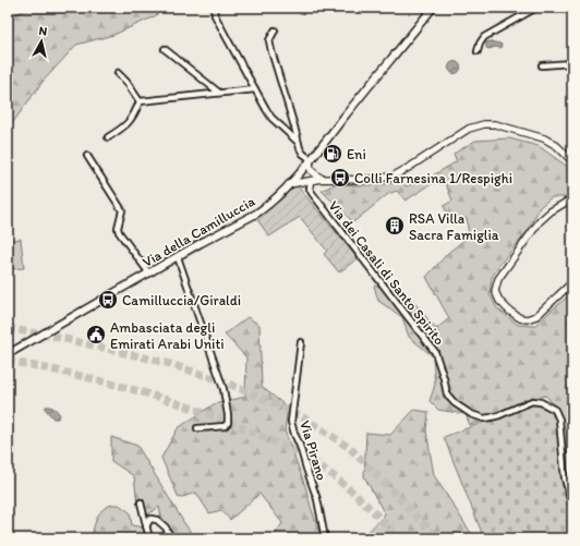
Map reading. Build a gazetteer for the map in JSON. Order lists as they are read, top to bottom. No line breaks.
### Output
{"streets":{"main road":["Via della Camilluccia"],"street":["Via dei Casali di Santo Spirito","Via Pirano"]},"places":{"fuel station":["Eni"],"bus stop":["Colli Farnesina 1/Respighi","Camilluccia/Giraldi"],"building":["RSA Villa Sacra Famiglia"],"public building":["Ambasciata degli Emirati Arabi Uniti"]},"north":"top"}
